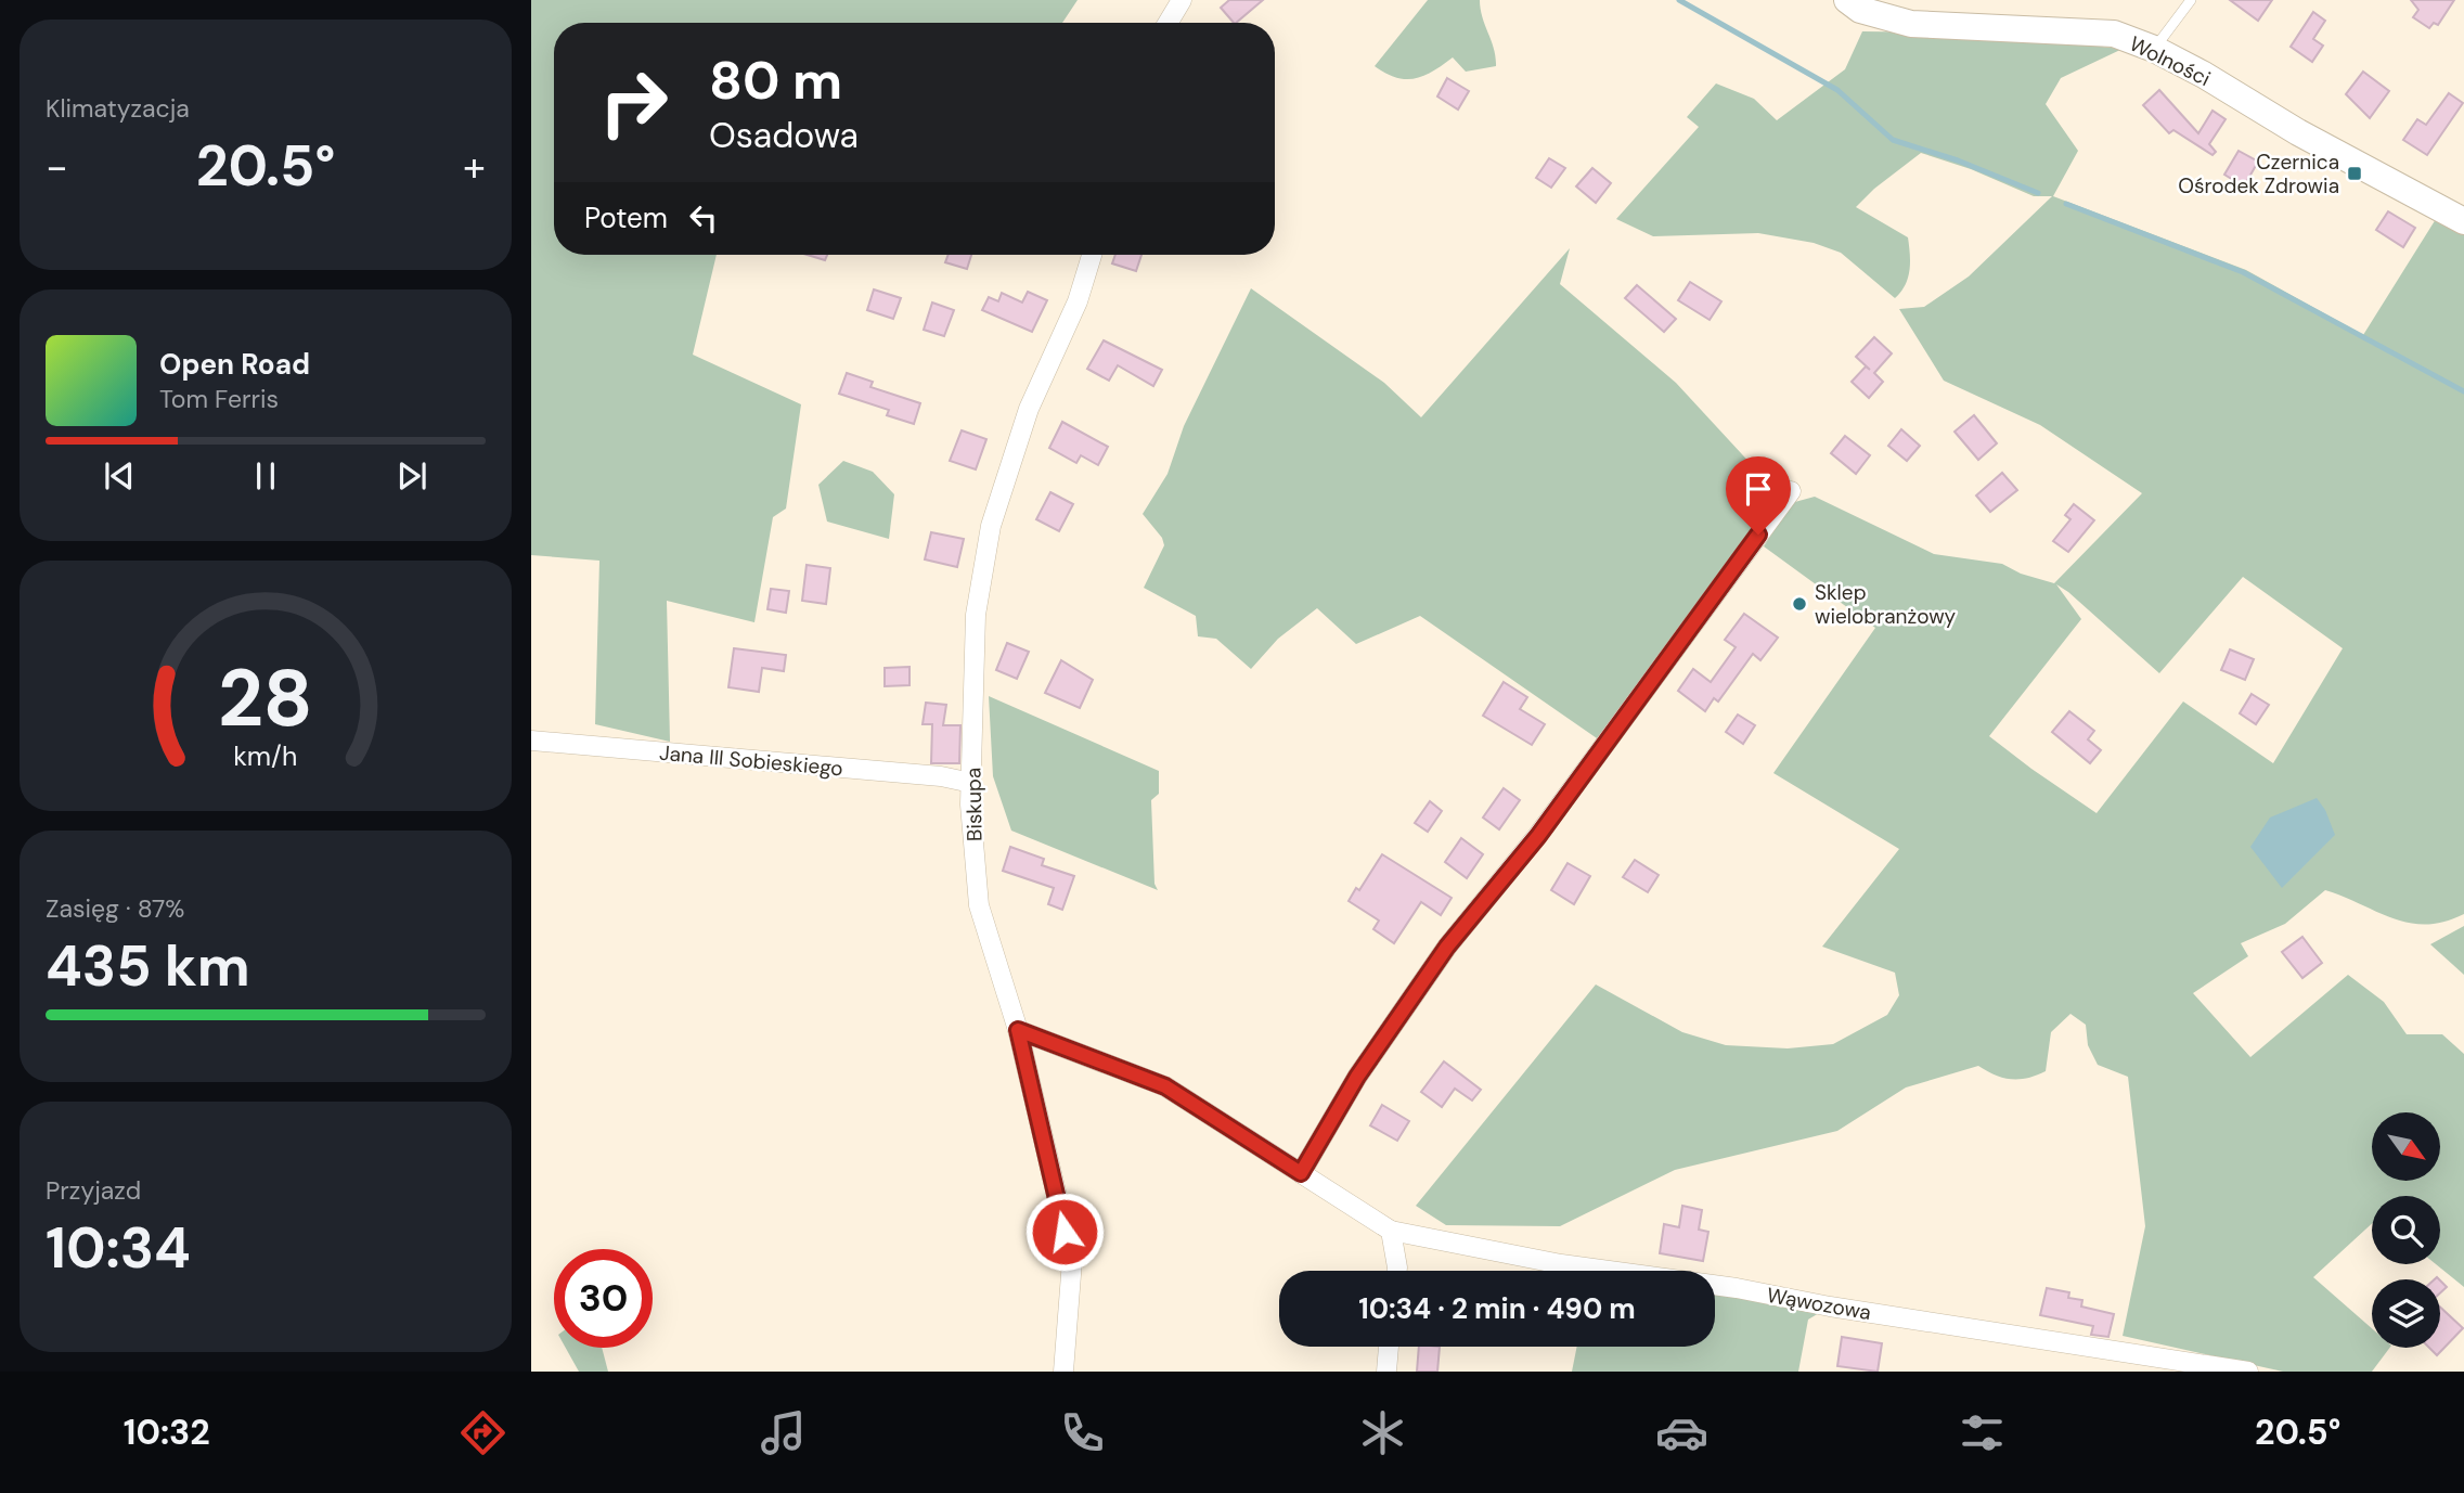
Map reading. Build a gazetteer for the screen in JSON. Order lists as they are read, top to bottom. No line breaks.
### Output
{"streets":{"street":["Wolności","Jana III Sobieskiego","Biskupa","Wąwozowa"]},"crossings":[["Jana III Sobieskiego","Biskupa"]],"places":{"transit":["Czernica Ośrodek Zdrowia"],"other":["Sklep wielobranżowy"]},"north":"bottom right","page":{"tile":["Klimatyzacja",["Zasięg · 87%","435 km"],["Przyjazd","10:34"]],"turn":["80 m","Osadowa"],"heat":["−","20.5°","+"],"then":"Potem","song":["Open Road","Tom Ferris"],"limit":"30","trip":"10:34 · 2 min · 490 m","tabs":["10:32","20.5°"],"gauge":["28","km/h"]}}
